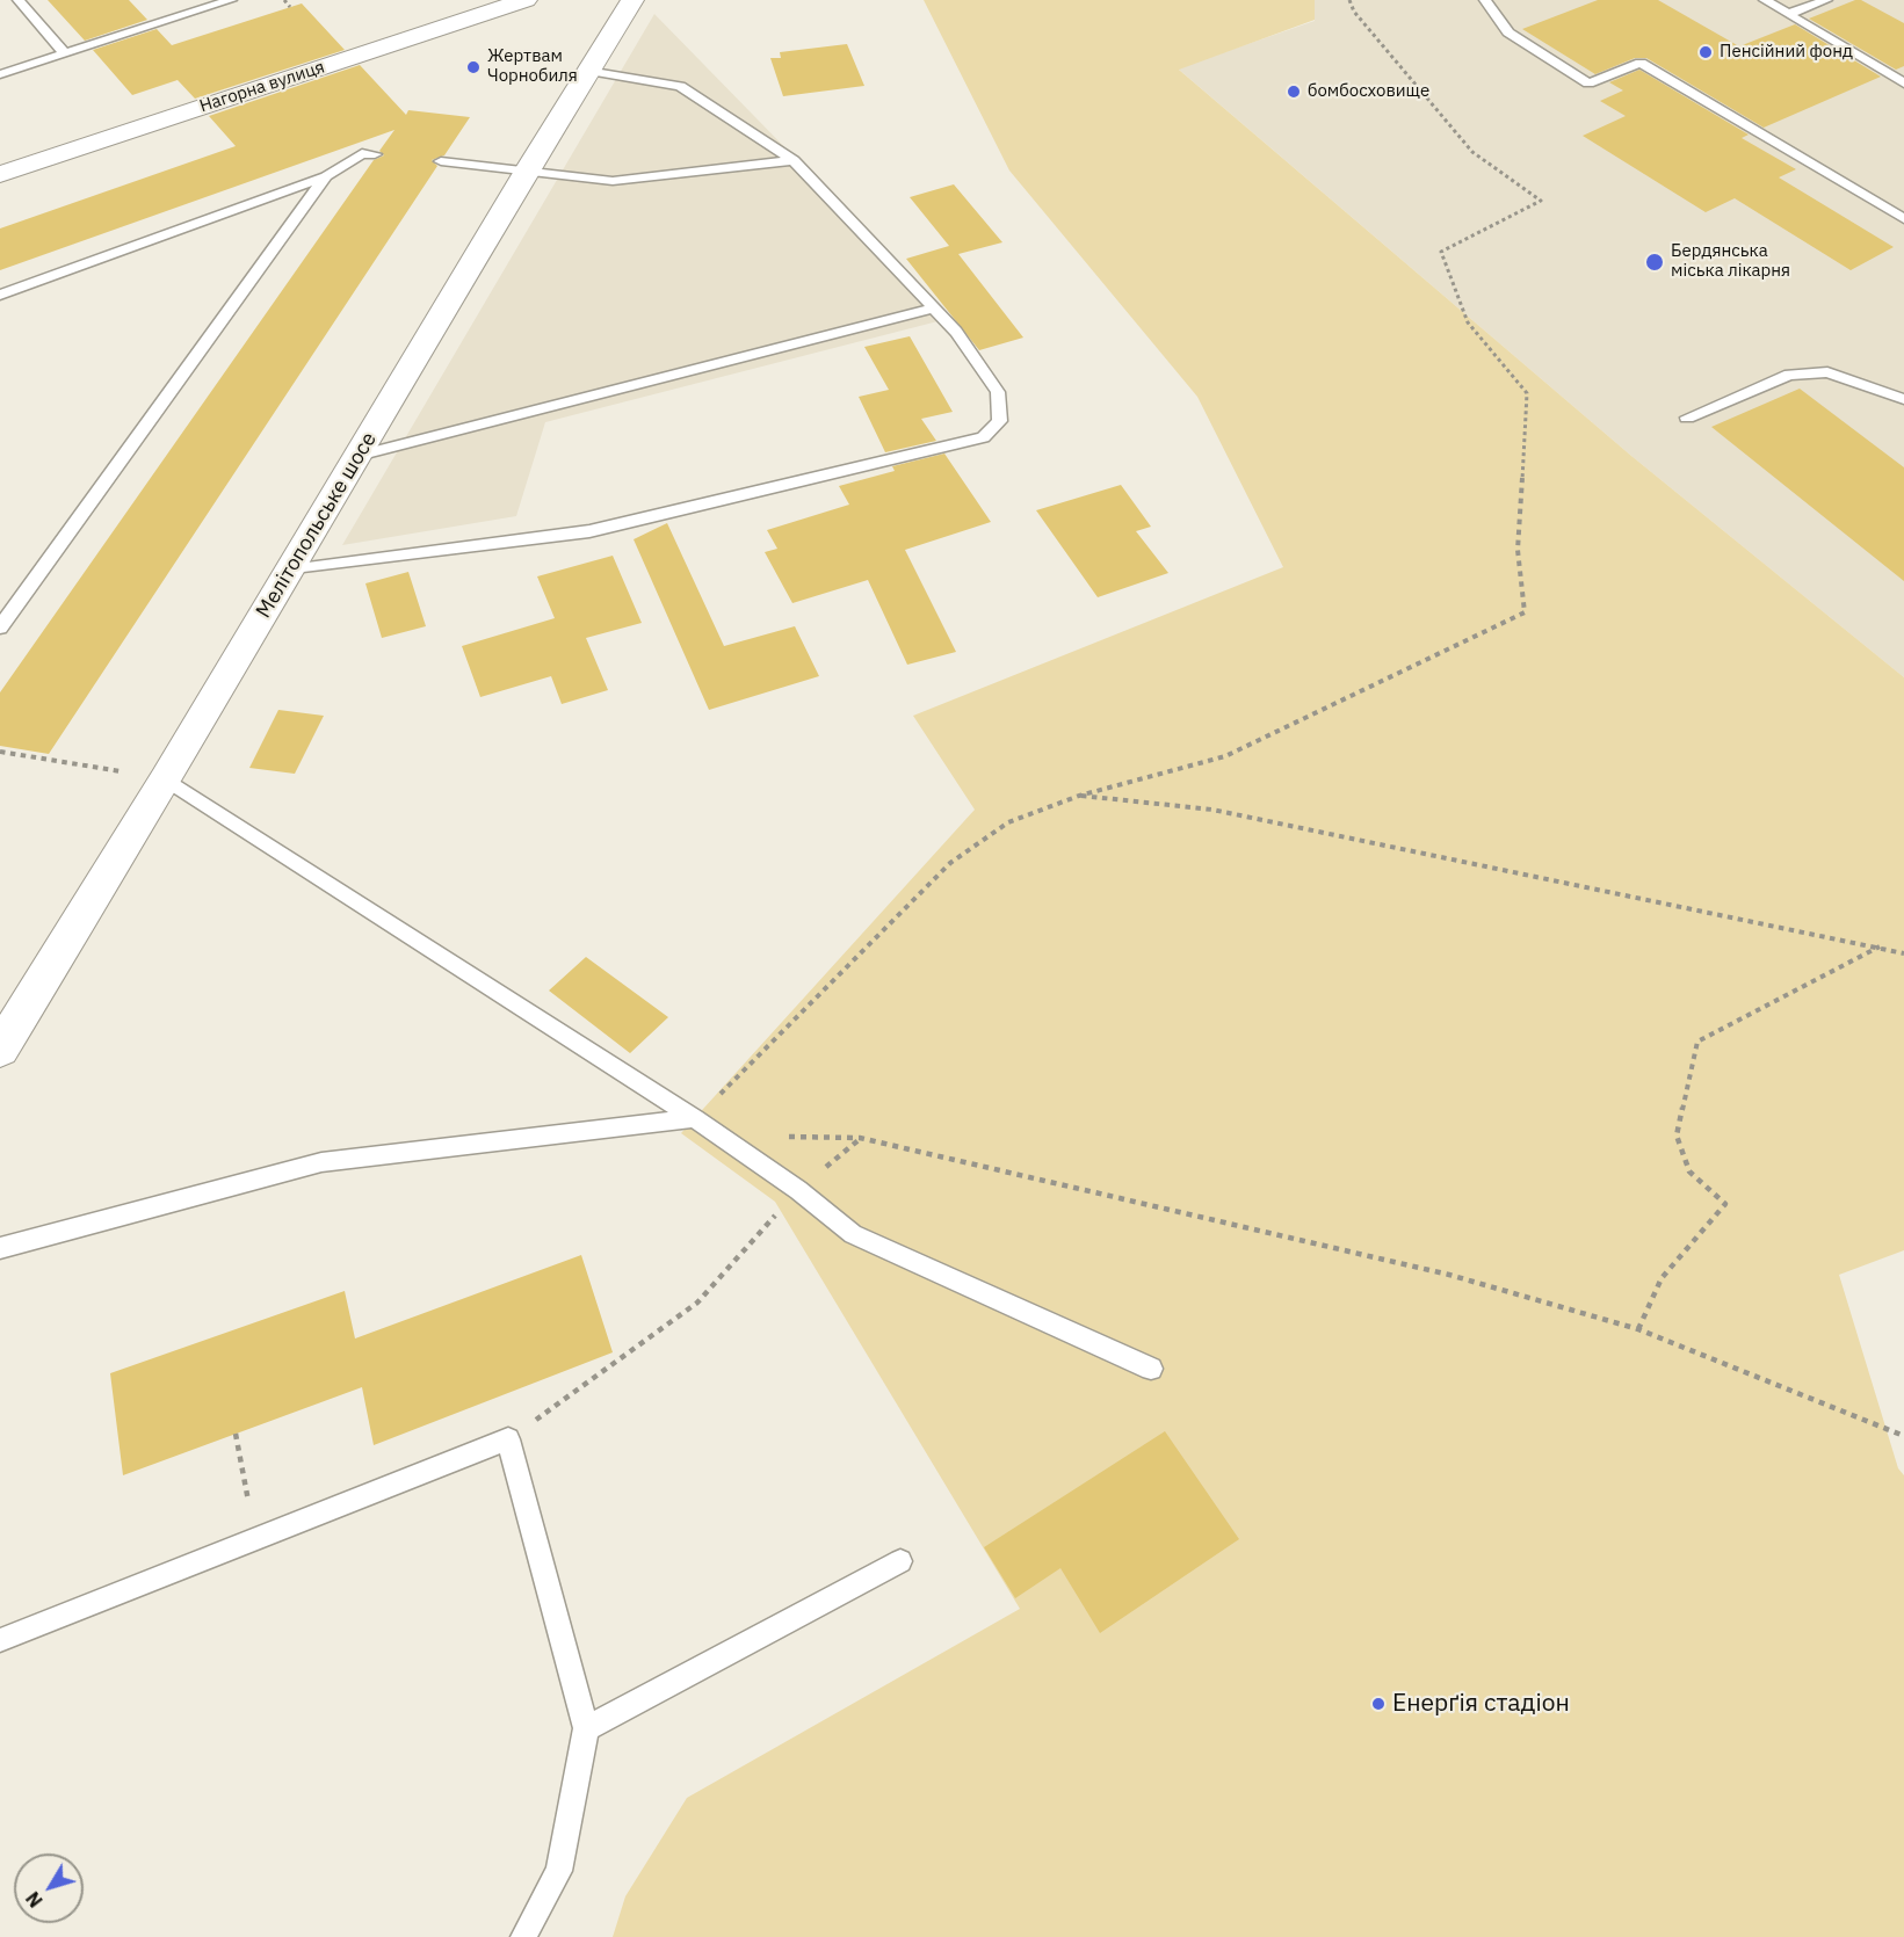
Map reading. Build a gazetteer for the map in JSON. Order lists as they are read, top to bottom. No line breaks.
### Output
{"streets":{"main road":["Нагорна вулиця","Мелітопольське шосе"]},"places":["Пенсійний фонд","Жертвам Чорнобиля","бомбосховище","Бердянська міська лікарня","Енерґія стадіон"],"north":"bottom left"}
